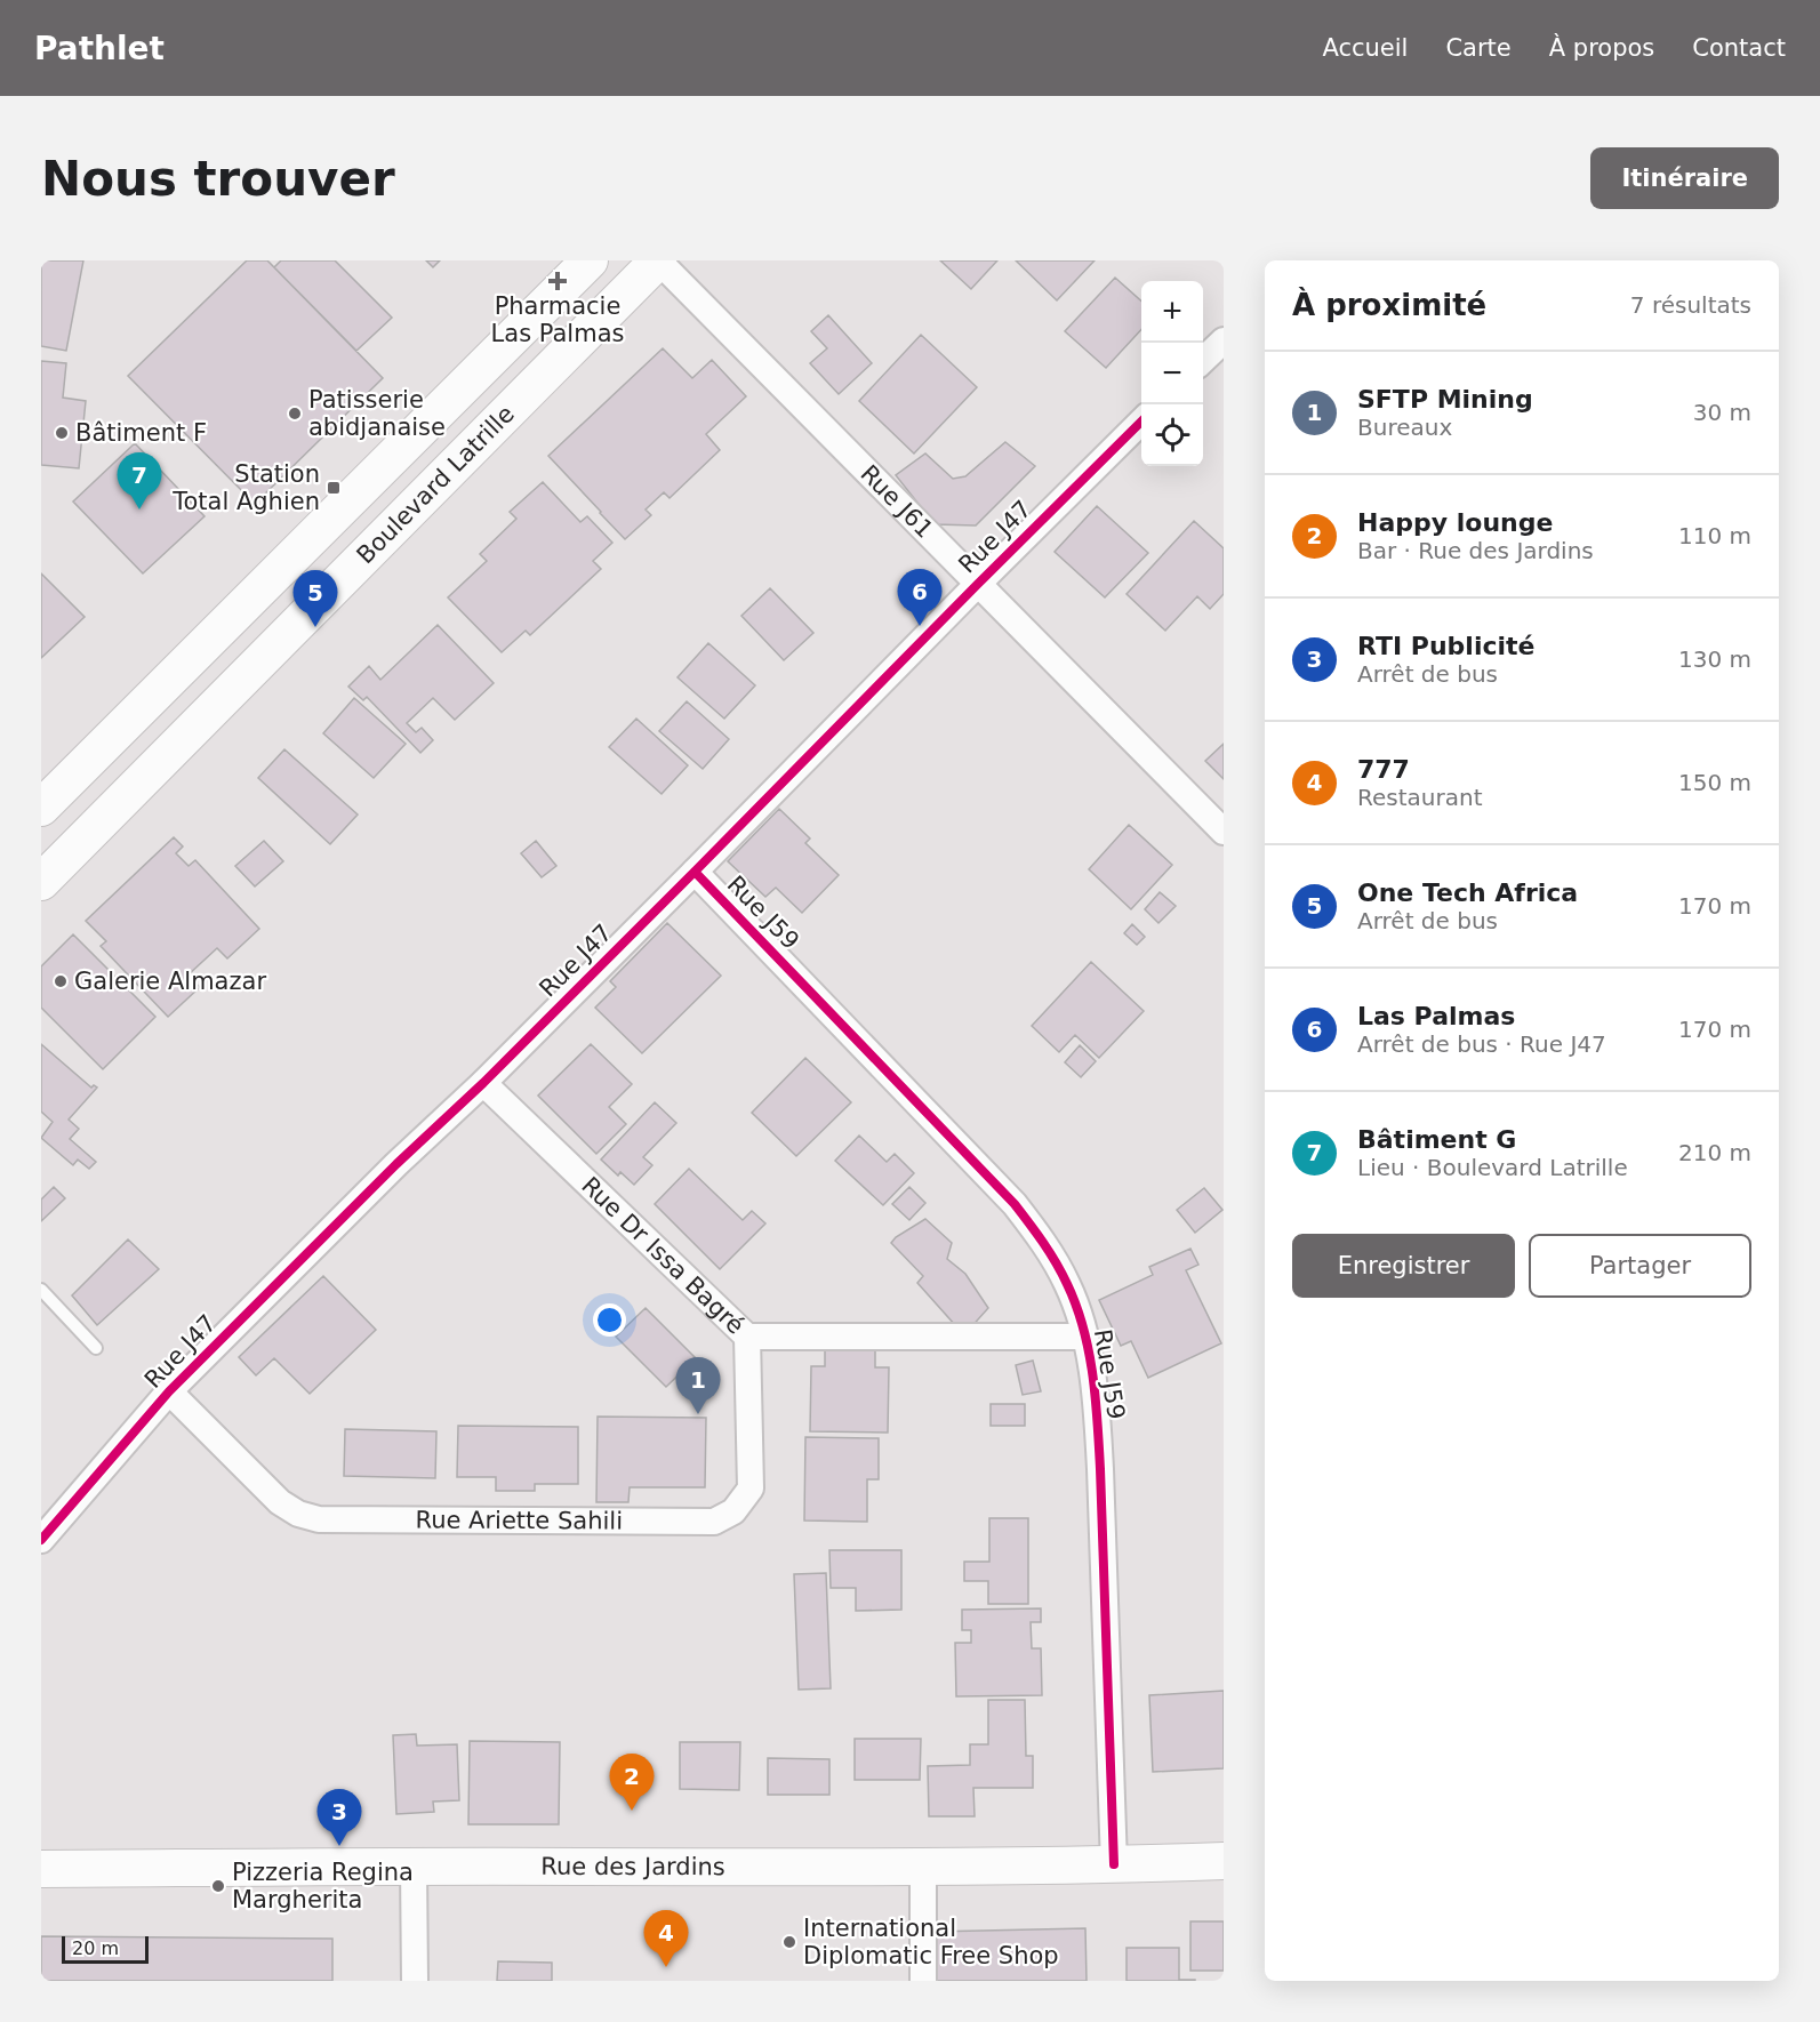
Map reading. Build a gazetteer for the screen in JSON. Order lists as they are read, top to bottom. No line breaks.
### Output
{"streets":{"main road":["Boulevard Latrille","Rue des Jardins"],"street":["Rue J61","Rue J47","Rue J59","Rue Dr Issa Bagré","Rue Ariette Sahili"]},"crossings":[["Boulevard Latrille","Rue J61"],["Rue J61","Rue J47"],["Rue J47","Rue J59"],["Rue J47","Rue Dr Issa Bagré"],["Rue J47","Rue Ariette Sahili"],["Rue J59","Rue Dr Issa Bagré"],["Rue J59","Rue des Jardins"],["Rue Dr Issa Bagré","Rue Ariette Sahili"]],"places":{"health":["Pharmacie Las Palmas"],"other":["Patisserie abidjanaise","Bâtiment F","Galerie Almazar","Pizzeria Regina Margherita","International Diplomatic Free Shop"],"transit":["Station Total Aghien"]},"scale_bar":"20 m","page":{"header":"Pathlet","nav":["Accueil","Carte","À propos","Contact"],"buttons":["Itinéraire",["Enregistrer","Partager"]],"title":"Nous trouver","heading":["À proximité","7 résultats"],"map_buttons":["+","−"],"list":[{"mark":"1","name":"SFTP Mining","note":"Bureaux","value":"30 m"},{"mark":"2","name":"Happy lounge","note":"Bar · Rue des Jardins","value":"110 m"},{"mark":"3","name":"RTI Publicité","note":"Arrêt de bus","value":"130 m"},{"mark":"4","name":"777","note":"Restaurant","value":"150 m"},{"mark":"5","name":"One Tech Africa","note":"Arrêt de bus","value":"170 m"},{"mark":"6","name":"Las Palmas","note":"Arrêt de bus · Rue J47","value":"170 m"},{"mark":"7","name":"Bâtiment G","note":"Lieu · Boulevard Latrille","value":"210 m"}],"pins":["7","6","5","1","2","3","4"],"scale":"20 m"}}
